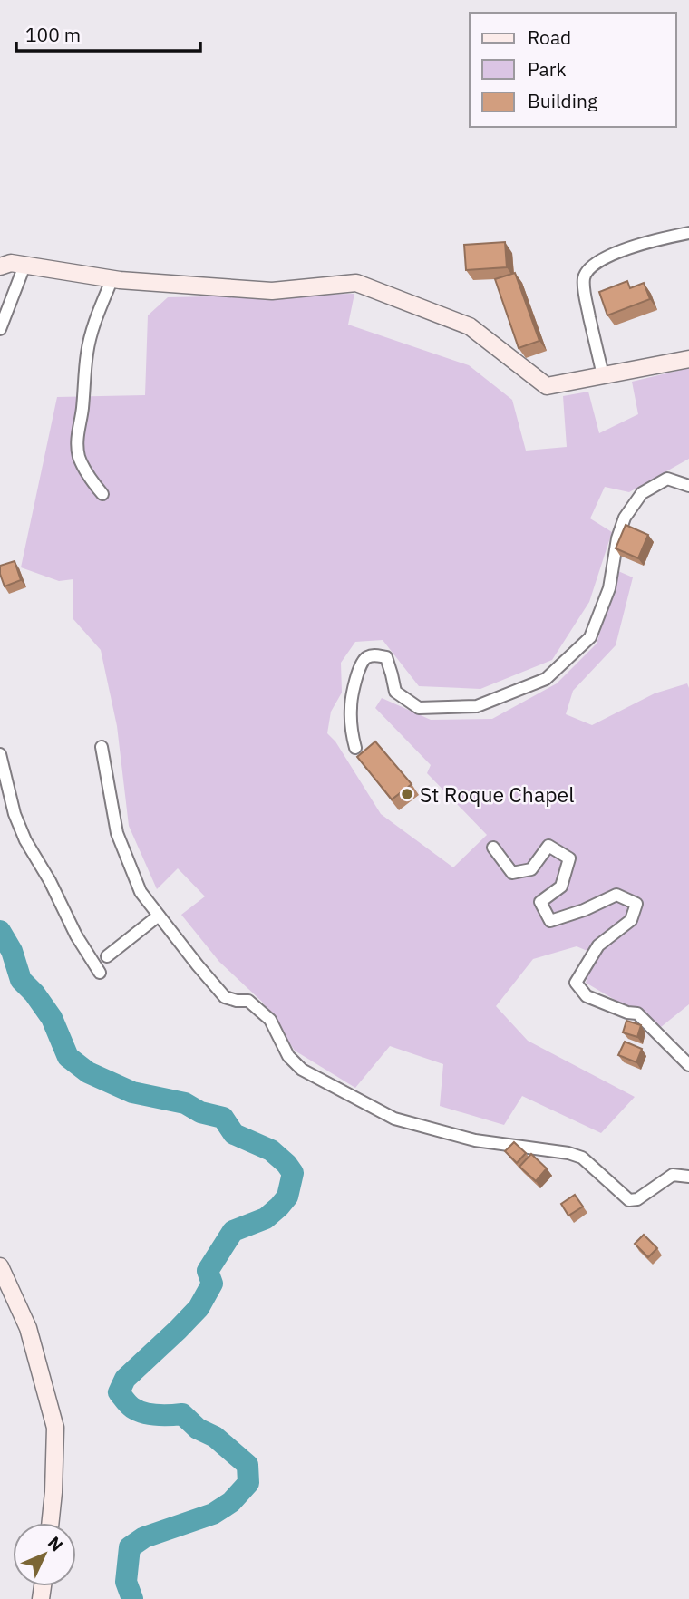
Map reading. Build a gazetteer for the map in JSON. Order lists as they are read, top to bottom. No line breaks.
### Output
{"places":["St Roque Chapel"],"legend":["Road","Park","Building"],"scale_bar":"100 m","north":"top right"}
